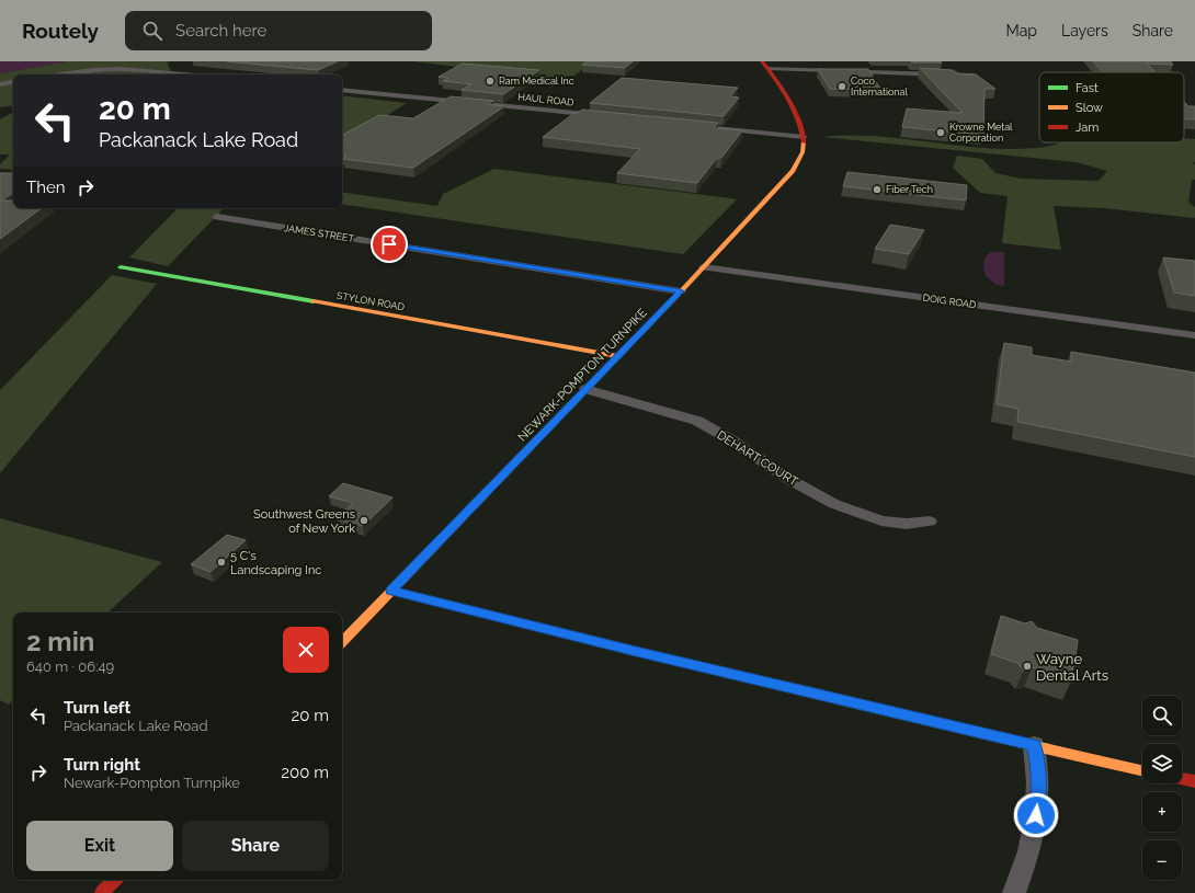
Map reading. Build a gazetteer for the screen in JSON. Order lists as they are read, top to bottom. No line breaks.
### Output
{"streets":{"main road":["STYLON ROAD","NEWARK-POMPTON TURNPIKE"],"street":["HAUL ROAD","JAMES STREET","DOIG ROAD","DEHART COURT"]},"crossings":[["JAMES STREET","NEWARK-POMPTON TURNPIKE"],["STYLON ROAD","NEWARK-POMPTON TURNPIKE"],["DOIG ROAD","NEWARK-POMPTON TURNPIKE"],["NEWARK-POMPTON TURNPIKE","DEHART COURT"]],"places":["Ram Medical Inc","Coco International","Krowne Metal Corporation","Fiber Tech","Southwest Greens of New York","5 C's Landscaping Inc","Wayne Dental Arts"],"legend":["Fast","Slow","Jam"],"page":{"header":"Routely","search":"Search here","nav":["Map","Layers","Share"],"turn":["20 m","Packanack Lake Road"],"then":"Then","heading":["2 min","640 m · 06:49"],"list":[{"name":"Turn left","note":"Packanack Lake Road","value":"20 m"},{"name":"Turn right","note":"Newark-Pompton Turnpike","value":"200 m"}],"map_buttons":["+","−"],"buttons":["Exit","Share"]}}
